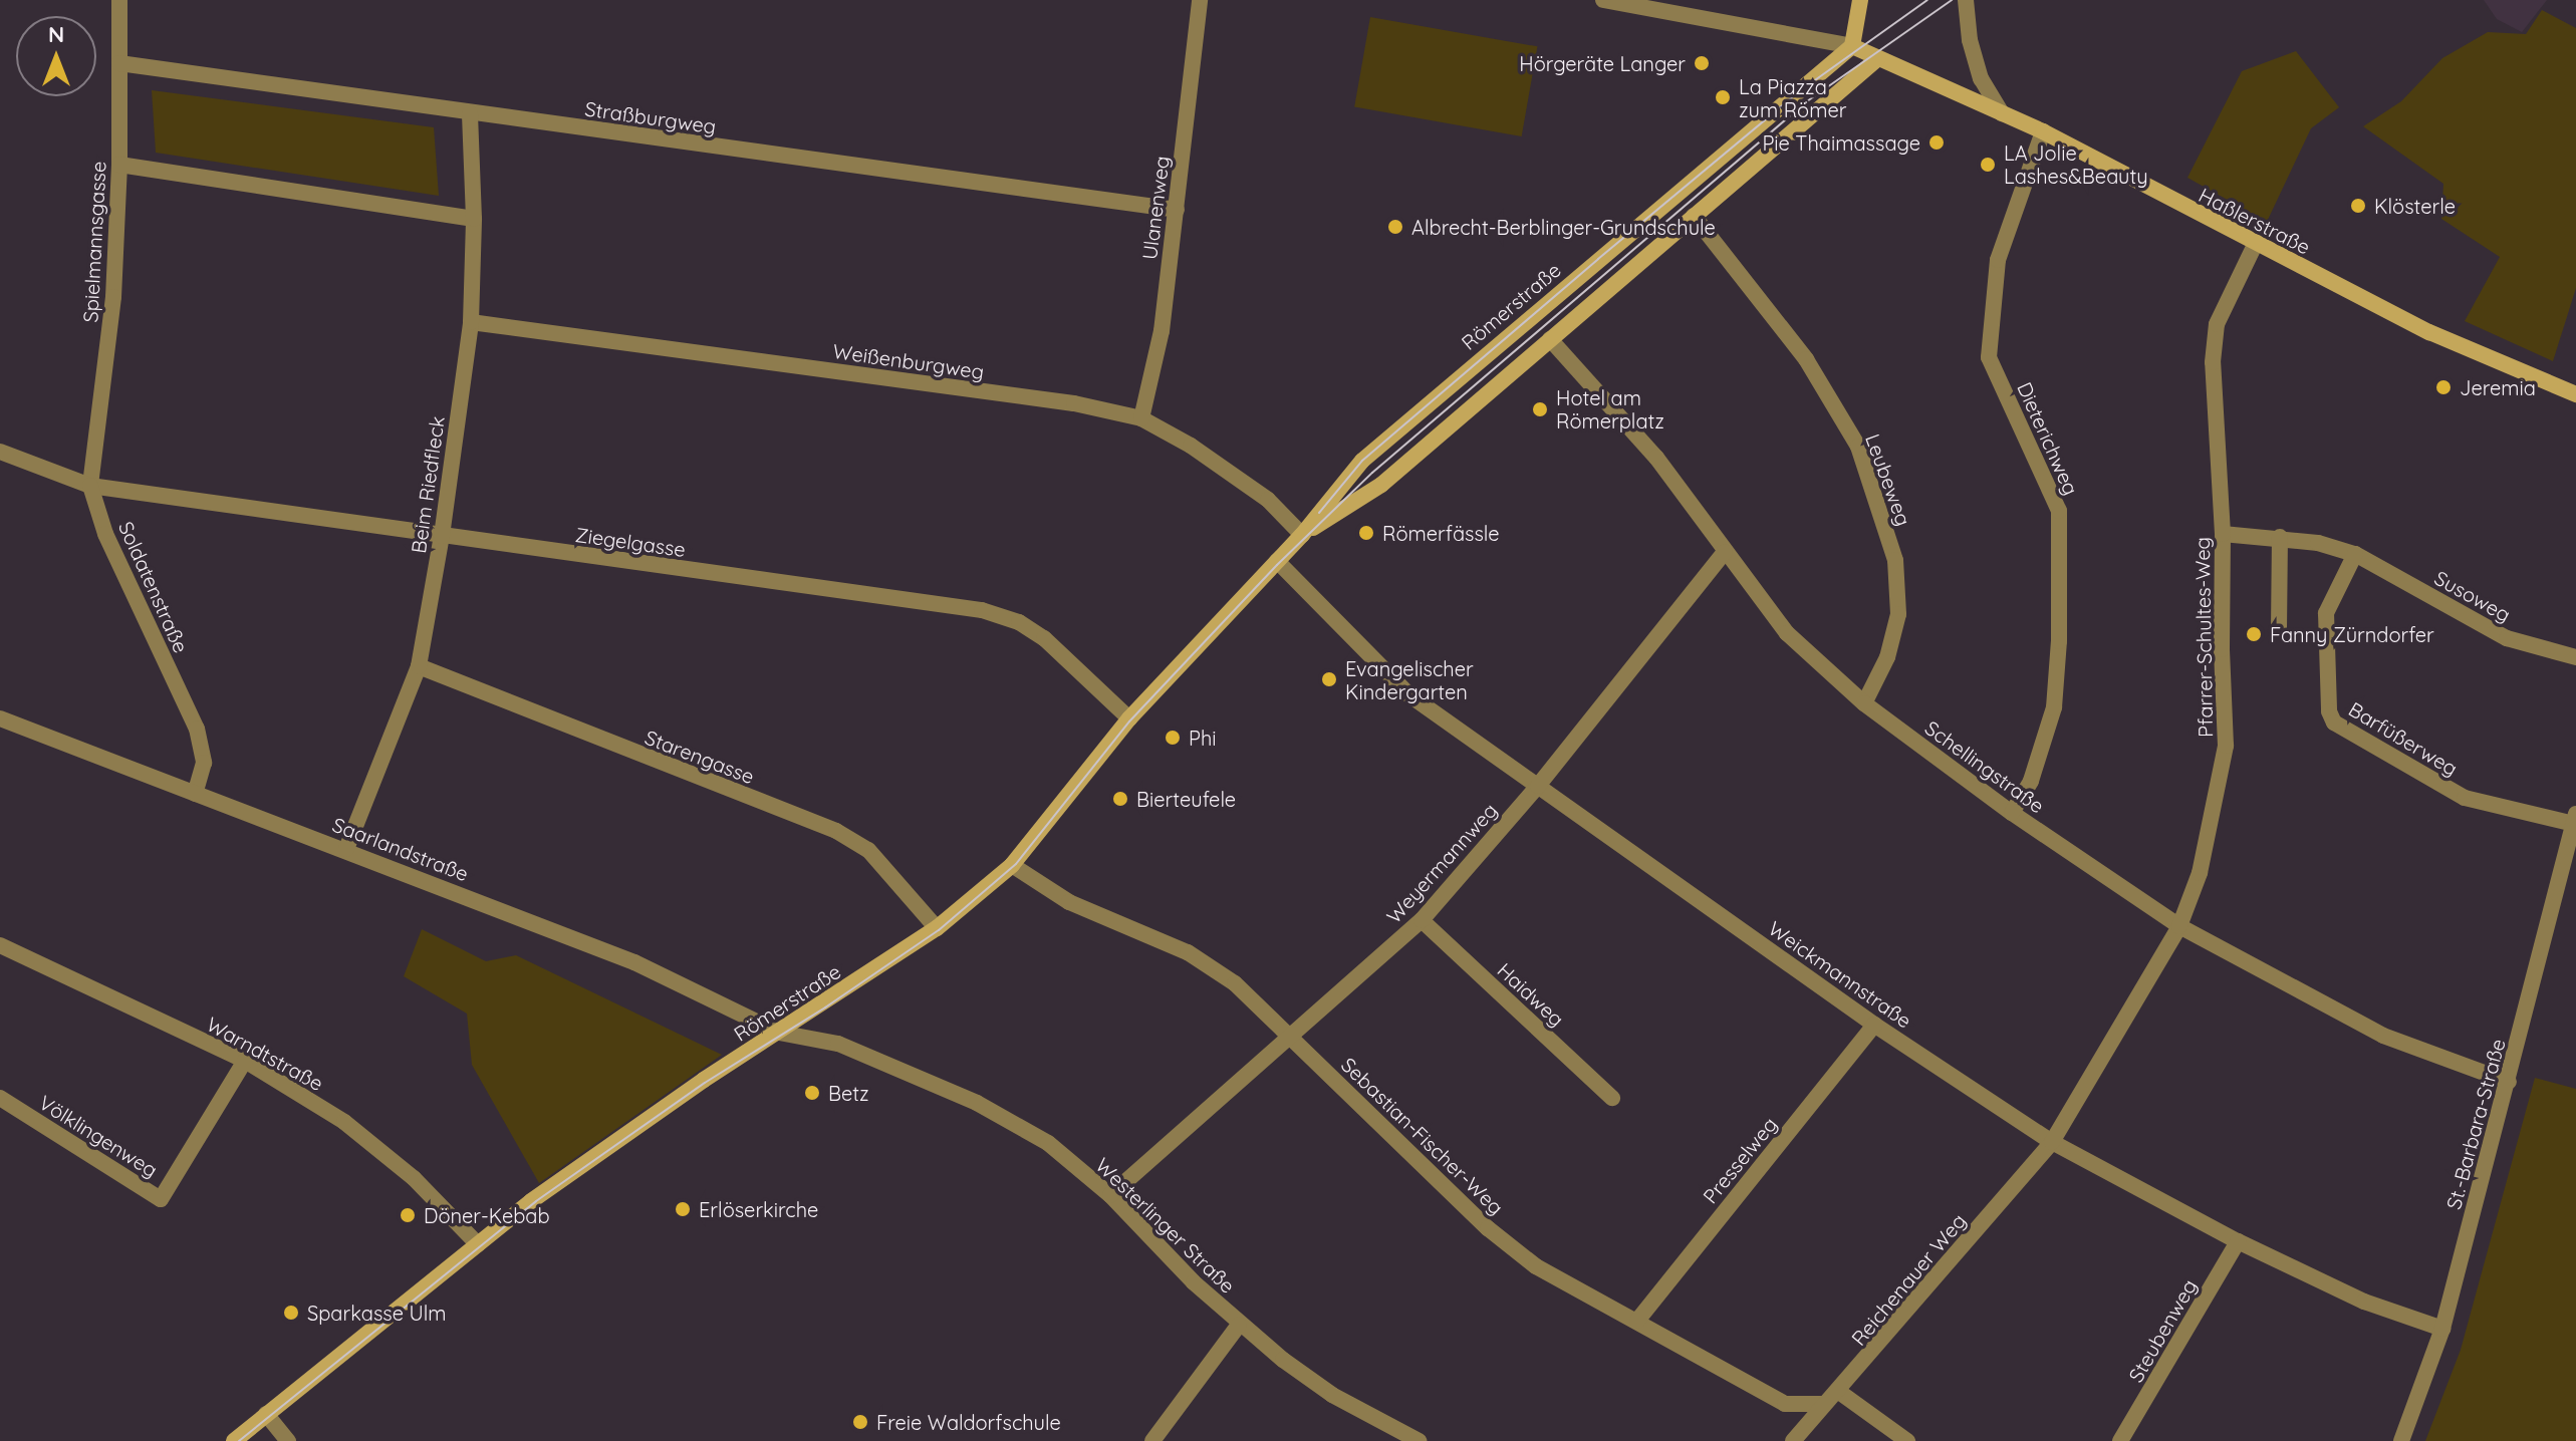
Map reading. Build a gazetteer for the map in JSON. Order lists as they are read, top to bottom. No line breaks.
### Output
{"streets":{"street":["Straßburgweg","Ulanenweg","Haßlerstraße","Spielmannsgasse","Römerstraße","Weißenburgweg","Dieterichweg","Leubeweg","Beim Riedfleck","Ziegelgasse","Soldatenstraße","Susoweg","Pfarrer-Schultes-Weg","Barfüßerweg","Starengasse","Schellingstraße","Saarlandstraße","Weyermannweg","Weickmannstraße","Haidweg","Warndtstraße","St.-Barbara-Straße","Völklingenweg","Sebastian-Fischer-Weg","Presselweg","Westerlinger Straße","Reichenauer Weg","Steubenweg"]},"crossings":[["Straßburgweg","Ulanenweg"],["Straßburgweg","Spielmannsgasse"],["Straßburgweg","Beim Riedfleck"],["Ulanenweg","Weißenburgweg"],["Haßlerstraße","Römerstraße"],["Haßlerstraße","Dieterichweg"],["Haßlerstraße","Pfarrer-Schultes-Weg"],["Spielmannsgasse","Ziegelgasse"],["Spielmannsgasse","Soldatenstraße"],["Römerstraße","Weißenburgweg"],["Römerstraße","Leubeweg"],["Römerstraße","Ziegelgasse"],["Römerstraße","Starengasse"],["Römerstraße","Schellingstraße"],["Römerstraße","Saarlandstraße"],["Römerstraße","Weickmannstraße"],["Römerstraße","Warndtstraße"],["Römerstraße","Sebastian-Fischer-Weg"],["Römerstraße","Westerlinger Straße"],["Weißenburgweg","Beim Riedfleck"],["Dieterichweg","Schellingstraße"],["Leubeweg","Schellingstraße"],["Beim Riedfleck","Ziegelgasse"],["Beim Riedfleck","Starengasse"],["Beim Riedfleck","Saarlandstraße"],["Ziegelgasse","Soldatenstraße"],["Soldatenstraße","Saarlandstraße"],["Susoweg","Pfarrer-Schultes-Weg"],["Susoweg","Barfüßerweg"],["Pfarrer-Schultes-Weg","Schellingstraße"],["Pfarrer-Schultes-Weg","Weickmannstraße"],["Pfarrer-Schultes-Weg","Reichenauer Weg"],["Barfüßerweg","St.-Barbara-Straße"],["Schellingstraße","Weyermannweg"],["Schellingstraße","St.-Barbara-Straße"],["Saarlandstraße","Westerlinger Straße"],["Weyermannweg","Weickmannstraße"],["Weyermannweg","Haidweg"],["Weyermannweg","Sebastian-Fischer-Weg"],["Weyermannweg","Westerlinger Straße"],["Weickmannstraße","St.-Barbara-Straße"],["Weickmannstraße","Presselweg"],["Weickmannstraße","Reichenauer Weg"],["Weickmannstraße","Steubenweg"],["Warndtstraße","Völklingenweg"],["Sebastian-Fischer-Weg","Presselweg"],["Sebastian-Fischer-Weg","Reichenauer Weg"]],"places":["Hörgeräte Langer","La Piazza zum Römer","Pie Thaimassage","LA Jolie Lashes&Beauty","Klösterle","Albrecht-Berblinger-Grundschule","Jeremia","Hotel am Römerplatz","Römerfässle","Fanny Zürndorfer","Evangelischer Kindergarten","Phi","Bierteufele","Betz","Erlöserkirche","Döner-Kebab","Sparkasse Ulm","Freie Waldorfschule"],"north":"top"}
